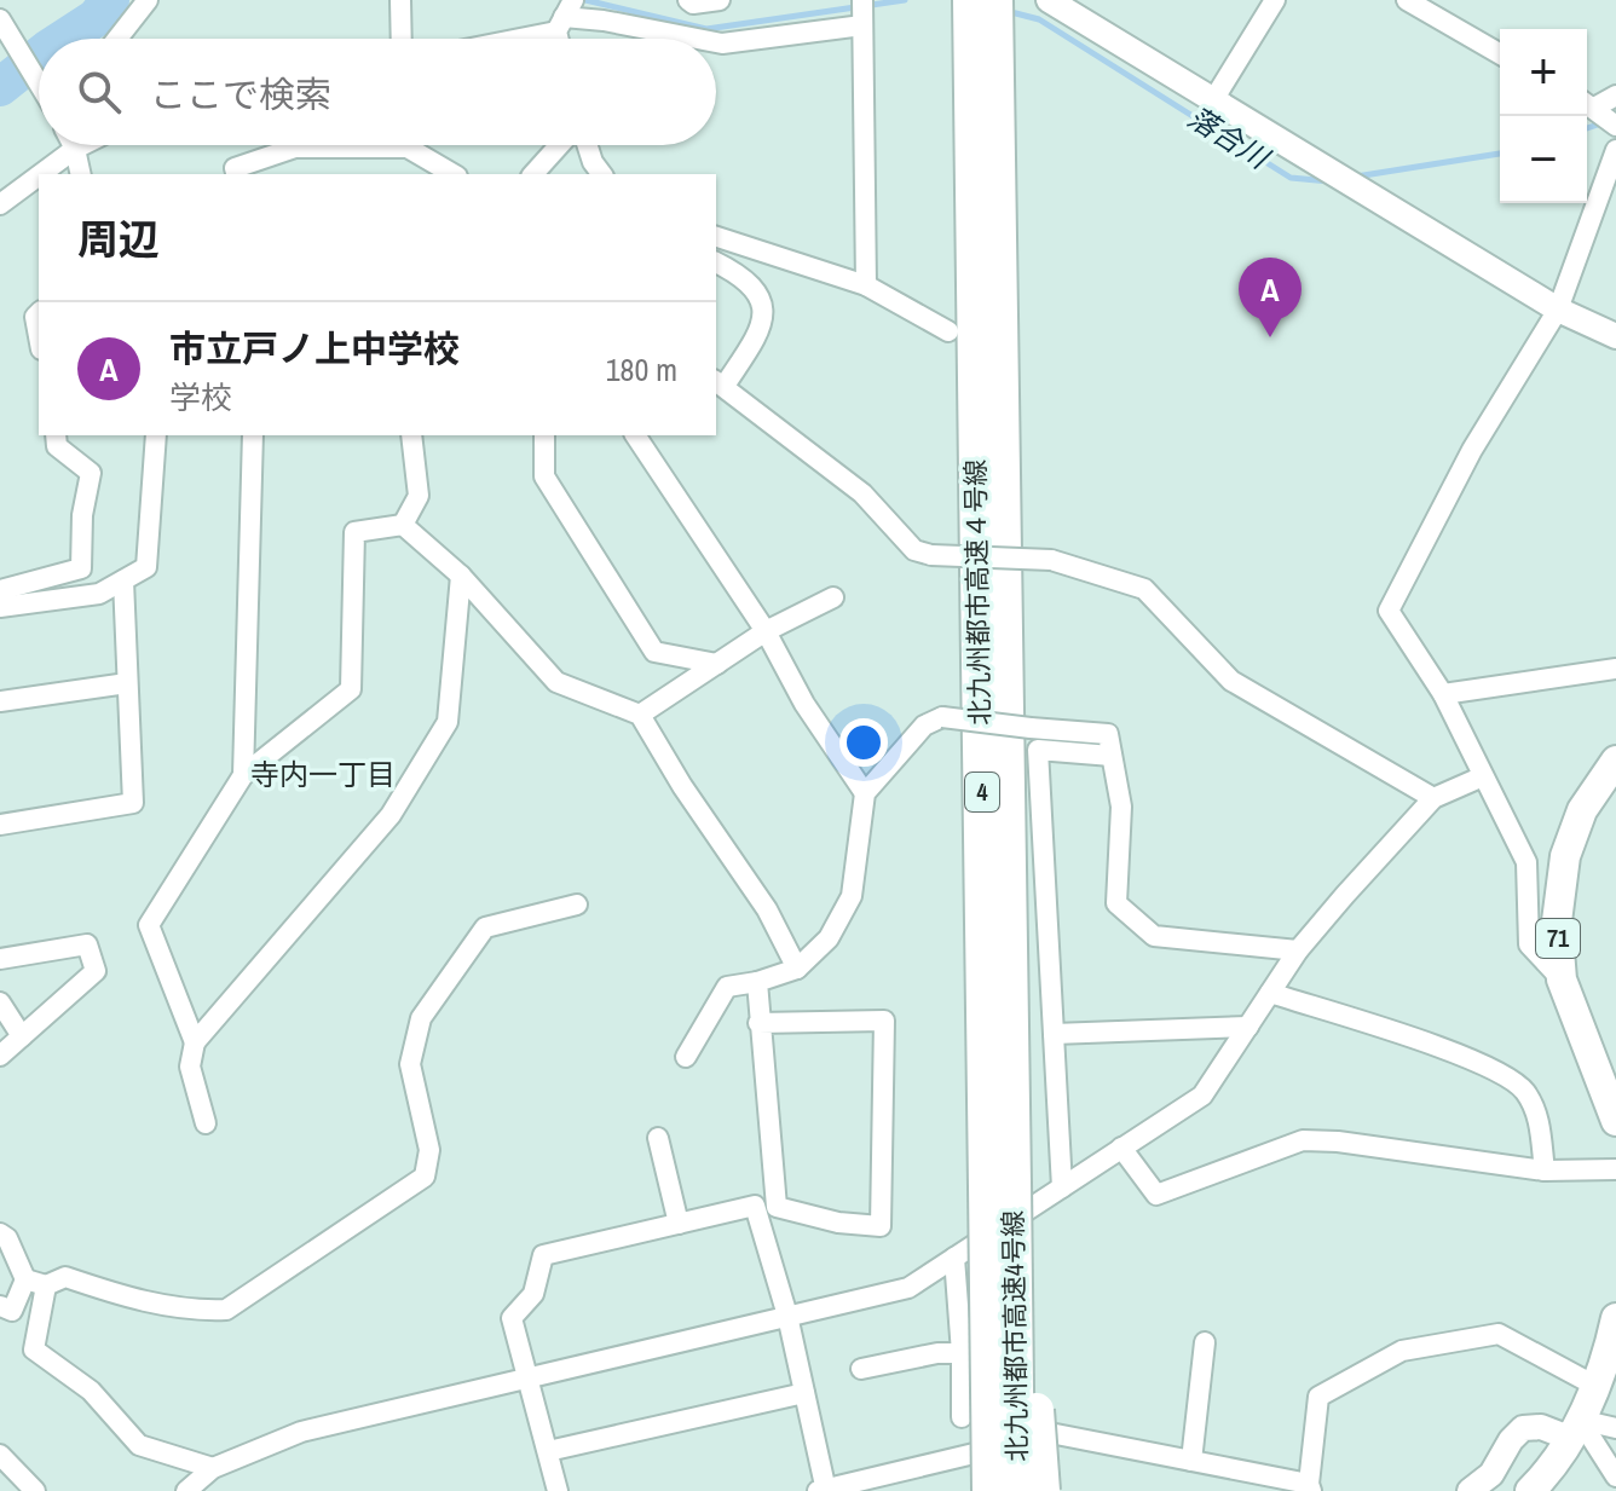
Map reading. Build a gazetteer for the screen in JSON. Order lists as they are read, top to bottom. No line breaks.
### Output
{"streets":{"highway":["北九州都市高速４号線","4","北九州都市高速4号線"],"main road":["71"]},"crossings":[["北九州都市高速４号線","北九州都市高速4号線"]],"districts":["寺内一丁目"],"water":["落合川"],"page":{"map_buttons":["+","−"],"search":"ここで検索","heading":"周辺","pins":"A","list":[{"mark":"A","name":"市立戸ノ上中学校","note":"学校","value":"180 m"}]}}
